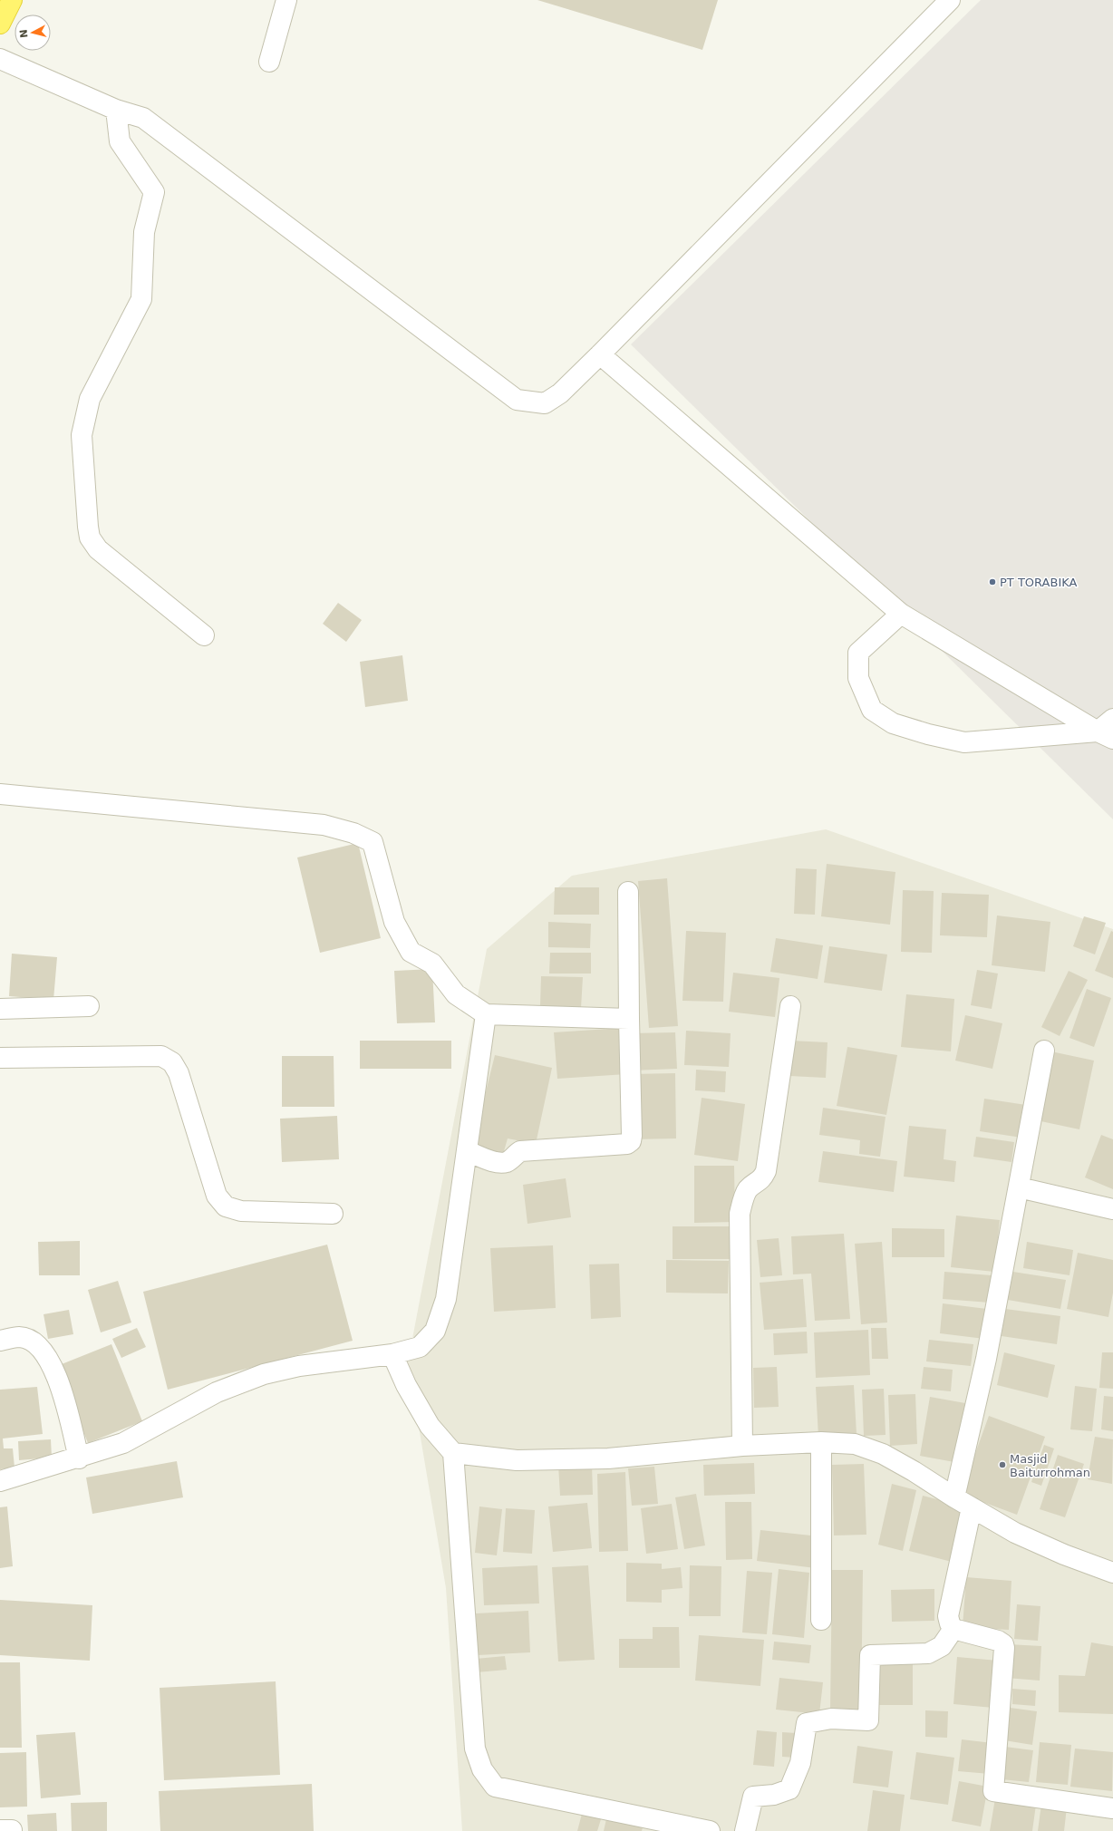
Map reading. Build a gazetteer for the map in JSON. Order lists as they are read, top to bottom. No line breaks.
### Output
{"places":["PT TORABIKA","Masjid Baiturrohman"],"north":"left"}
